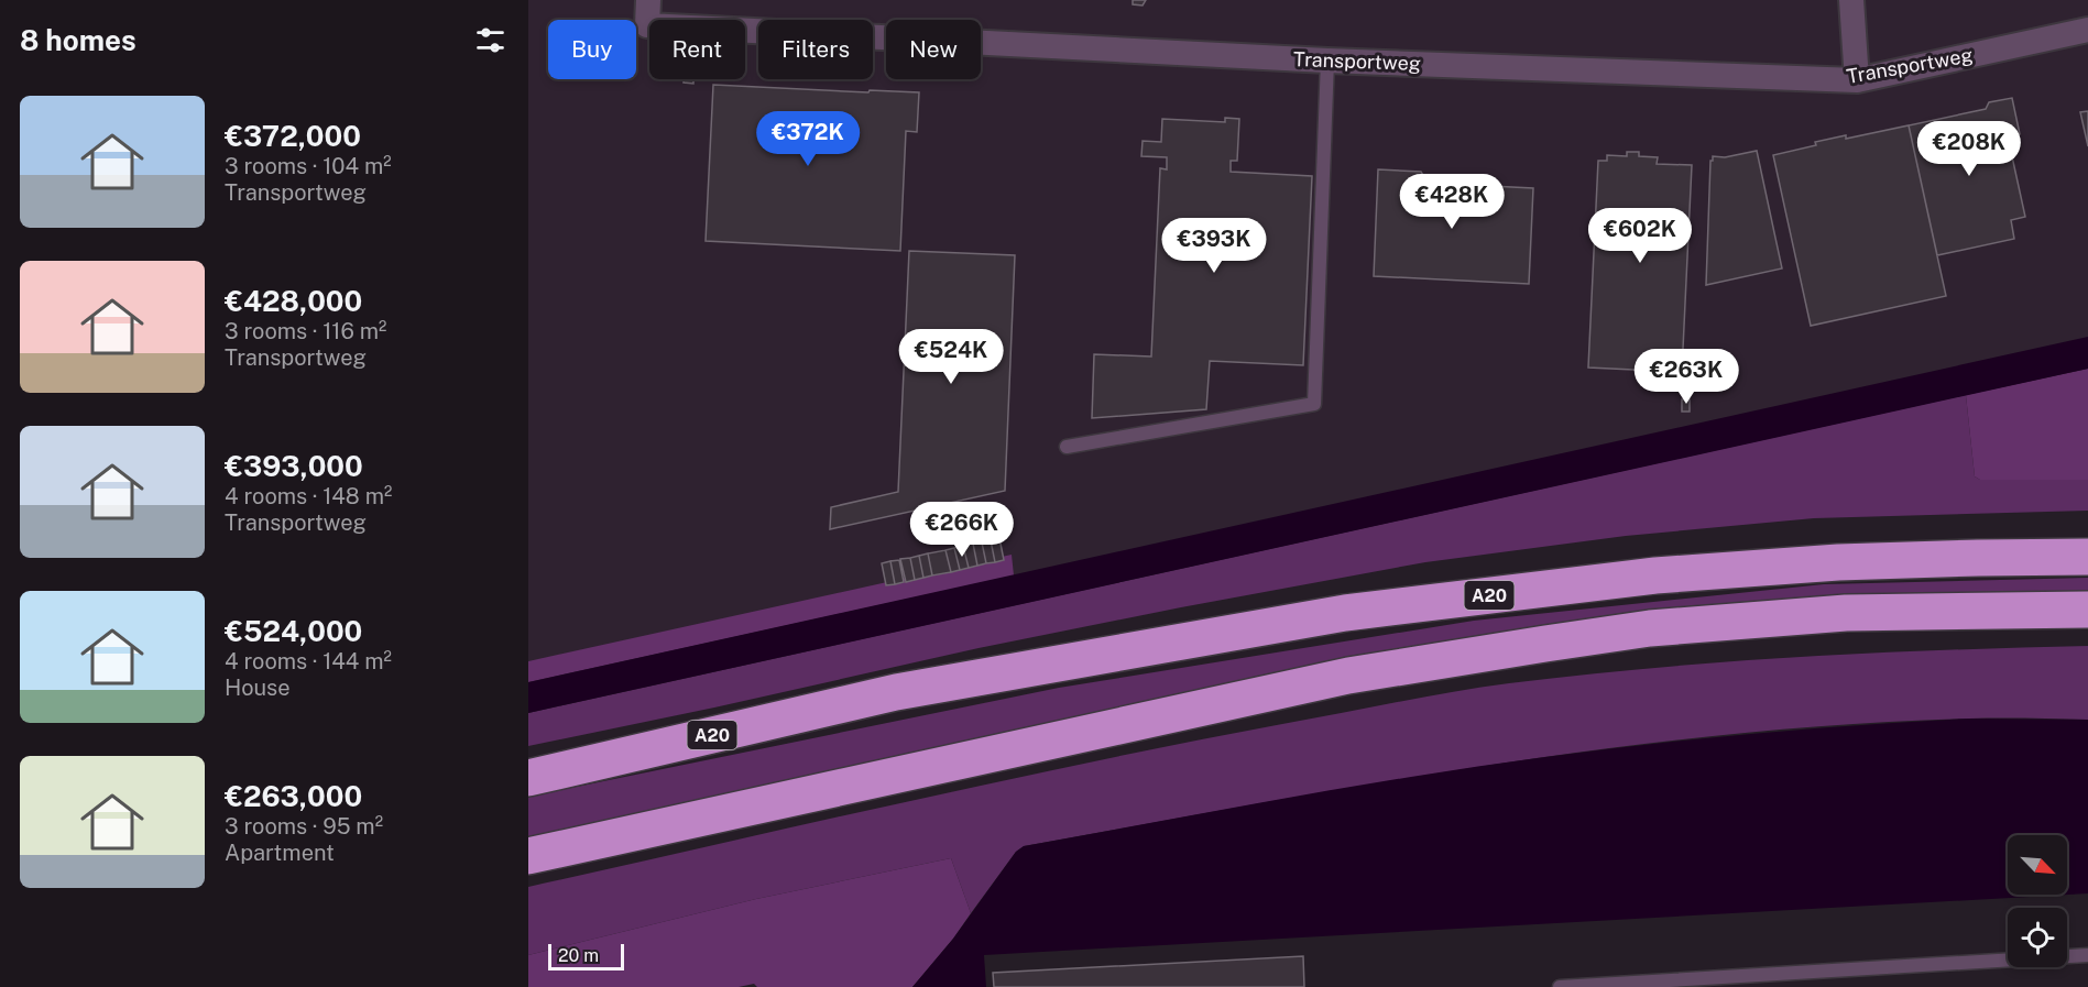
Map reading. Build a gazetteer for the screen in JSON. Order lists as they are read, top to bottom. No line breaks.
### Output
{"streets":{"highway":["A20"],"street":["Transportweg"]},"scale_bar":"20 m","north":"bottom right","page":{"heading":"8 homes","chip":["Buy","Rent","Filters","New"],"list":[{"name":"€372,000","note":"3 rooms · 104 m² · Transportweg"},{"name":"€428,000","note":"3 rooms · 116 m² · Transportweg"},{"name":"€393,000","note":"4 rooms · 148 m² · Transportweg"},{"name":"€524,000","note":"4 rooms · 144 m² · House"},{"name":"€263,000","note":"3 rooms · 95 m² · Apartment"}],"price":["€372K","€208K","€428K","€602K","€393K","€524K","€263K","€266K"],"scale":"20 m"}}
